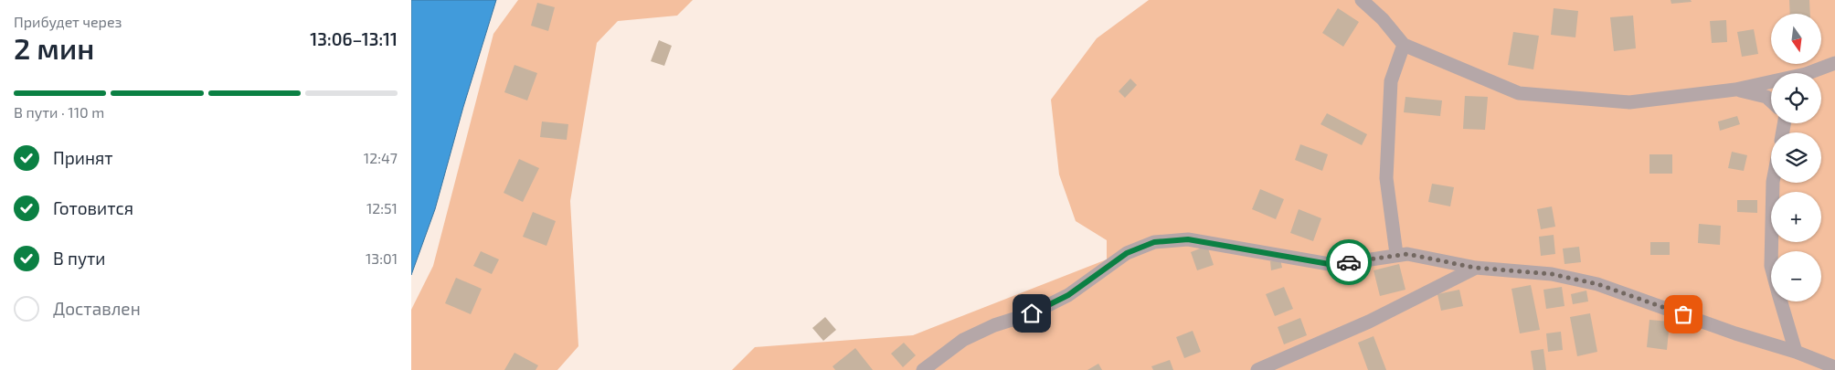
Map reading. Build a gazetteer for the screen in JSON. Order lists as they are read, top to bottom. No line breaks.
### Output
{"north":"bottom","page":{"heading":["2 мин","Прибудет через","13:06–13:11"],"map_buttons":["+","−"],"bar":"В пути · 110 m","list":[["Принят","12:47"],["Готовится","12:51"],["В пути","13:01"],"Доставлен"]}}
